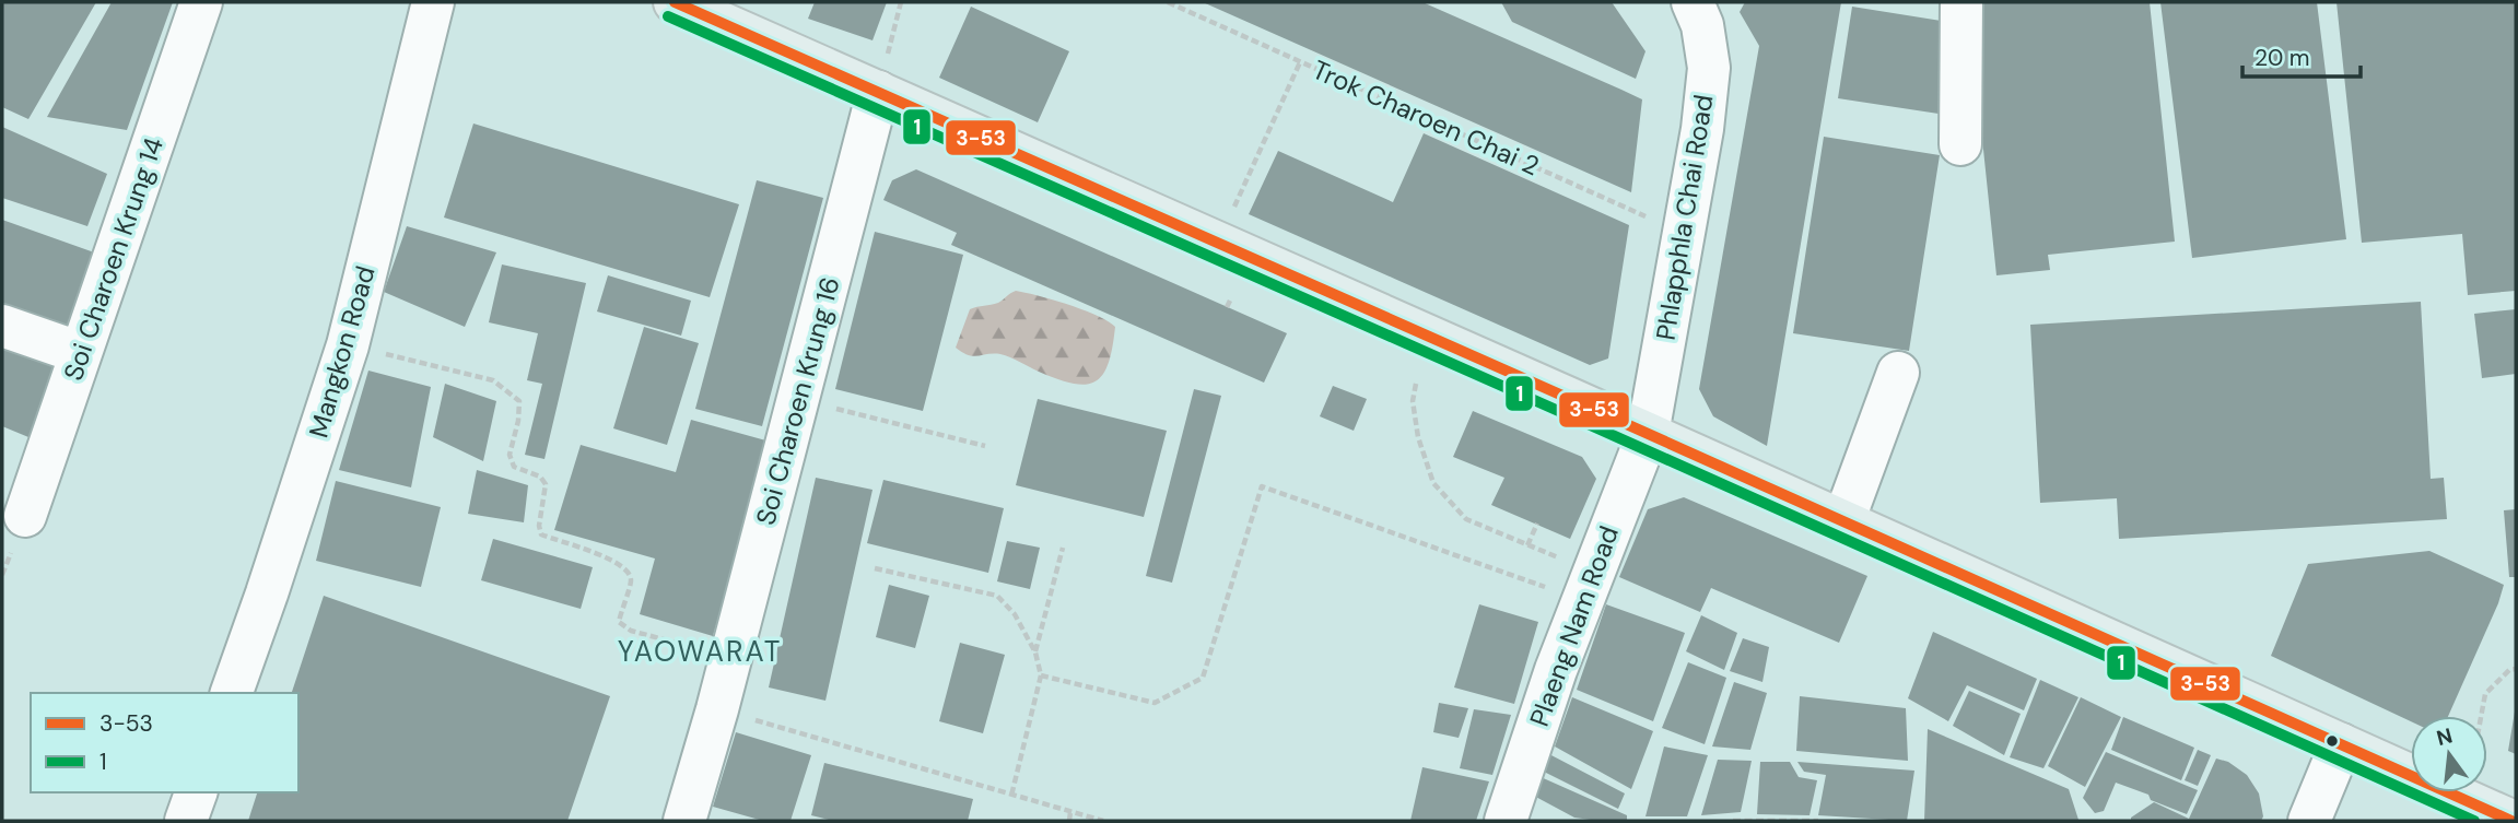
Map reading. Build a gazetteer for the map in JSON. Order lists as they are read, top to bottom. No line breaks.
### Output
{"streets":{"street":["Phlapphla Chai Road","Soi Charoen Krung 14","Mangkon Road","Soi Charoen Krung 16","Plaeng Nam Road"],"path":["Trok Charoen Chai 2"]},"crossings":[["Trok Charoen Chai 2","Phlapphla Chai Road"],["Phlapphla Chai Road","Plaeng Nam Road"]],"districts":["YAOWARAT"],"lines":["transit line 3-53","transit line 1"],"legend":["3-53","1"],"scale_bar":"20 m","north":"top"}
